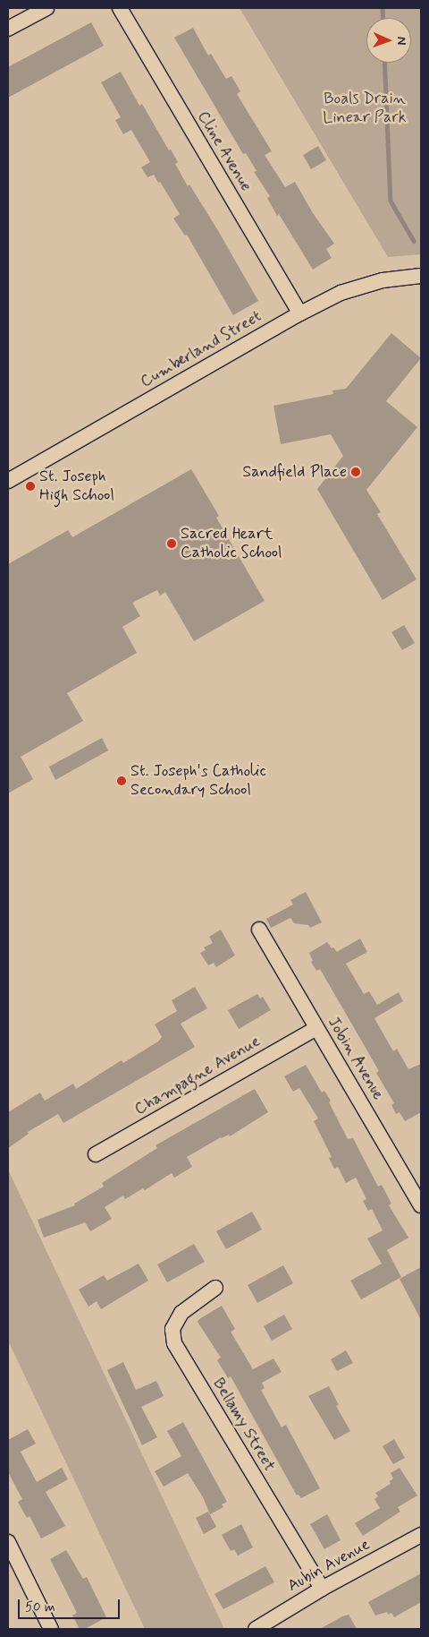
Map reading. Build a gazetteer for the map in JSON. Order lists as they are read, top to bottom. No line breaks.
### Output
{"streets":{"street":["Cline Avenue","Cumberland Street","Jobin Avenue","Champagne Avenue","Bellamy Street","Aubin Avenue"]},"crossings":[["Cline Avenue","Cumberland Street"],["Jobin Avenue","Champagne Avenue"],["Bellamy Street","Aubin Avenue"]],"parks":["Boals Drain Linear Park"],"places":["Sandfield Place","St. Joseph High School","Sacred Heart Catholic School","St. Joseph's Catholic Secondary School"],"scale_bar":"50 m","north":"right"}
